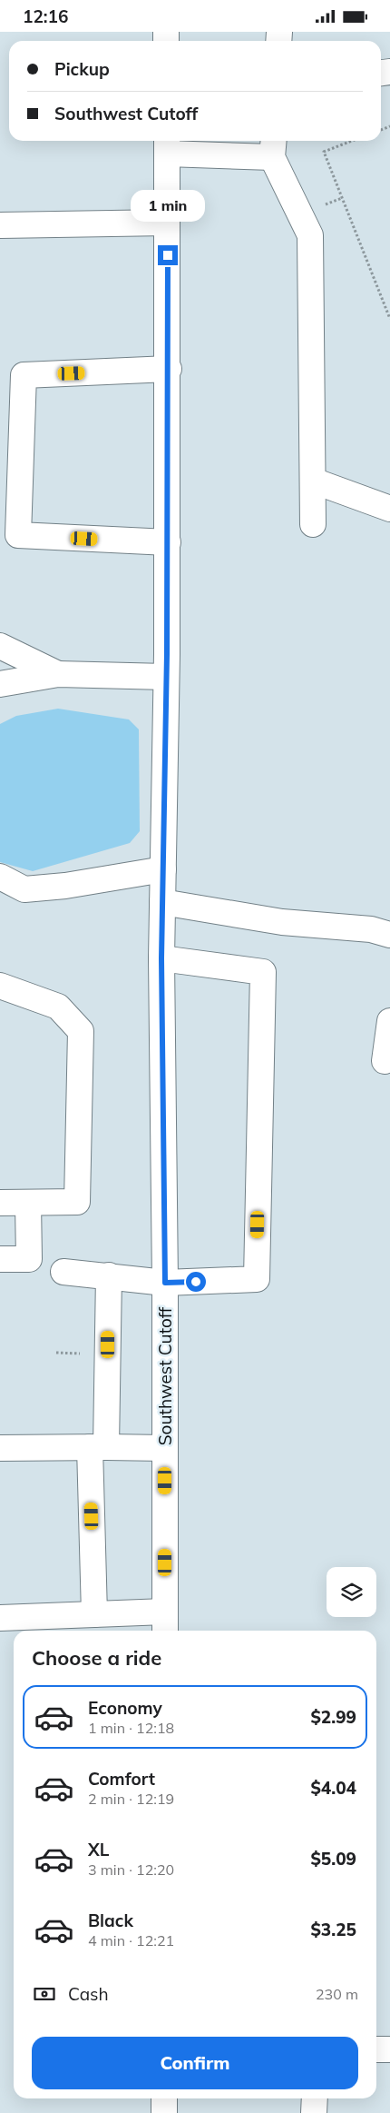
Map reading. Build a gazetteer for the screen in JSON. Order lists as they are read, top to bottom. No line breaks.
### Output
{"streets":{"main road":["Southwest Cutoff"]},"page":{"status":"12:16","banner":["Pickup","Southwest Cutoff"],"bubble":"1 min","heading":"Choose a ride","list":[{"name":"Economy","note":"1 min · 12:18","value":"$2.99"},{"name":"Comfort","note":"2 min · 12:19","value":"$4.04"},{"name":"XL","note":"3 min · 12:20","value":"$5.09"},{"name":"Black","note":"4 min · 12:21","value":"$3.25"}],"pay":["Cash","230 m"],"buttons":"Confirm"}}
